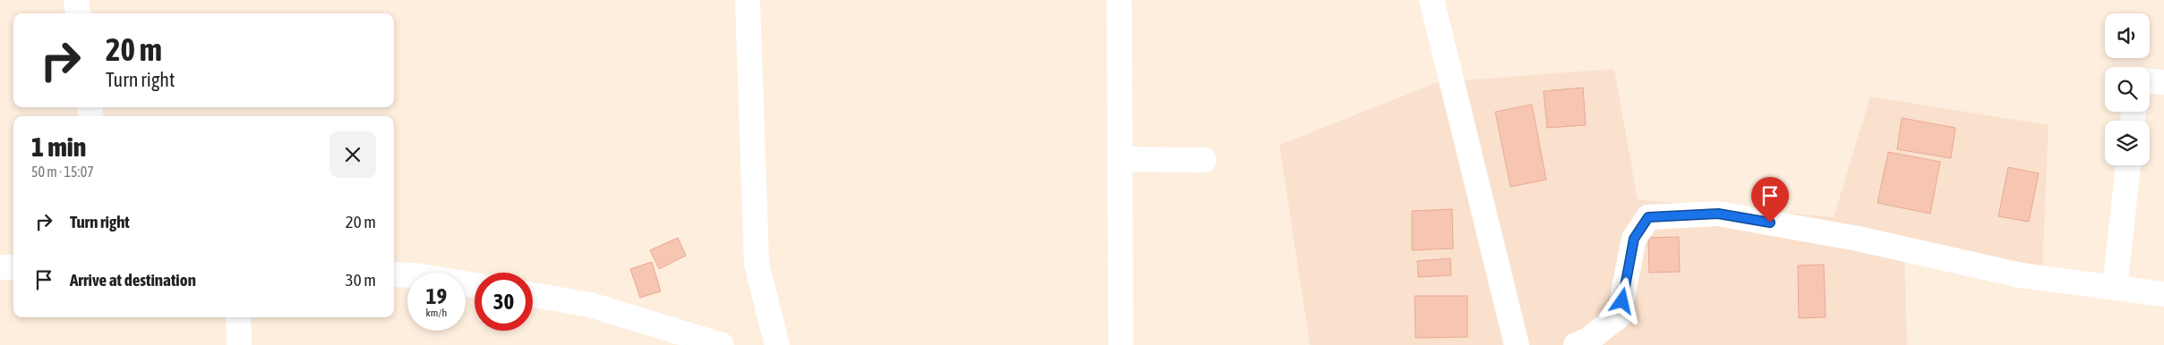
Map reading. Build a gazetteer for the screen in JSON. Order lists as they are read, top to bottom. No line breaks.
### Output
{"page":{"turn":["20 m","Turn right"],"heading":["1 min","50 m · 15:07"],"list":[{"name":"Turn right","value":"20 m"},{"name":"Arrive at destination","value":"30 m"}],"speed":"19 km/h","limit":"30"}}
